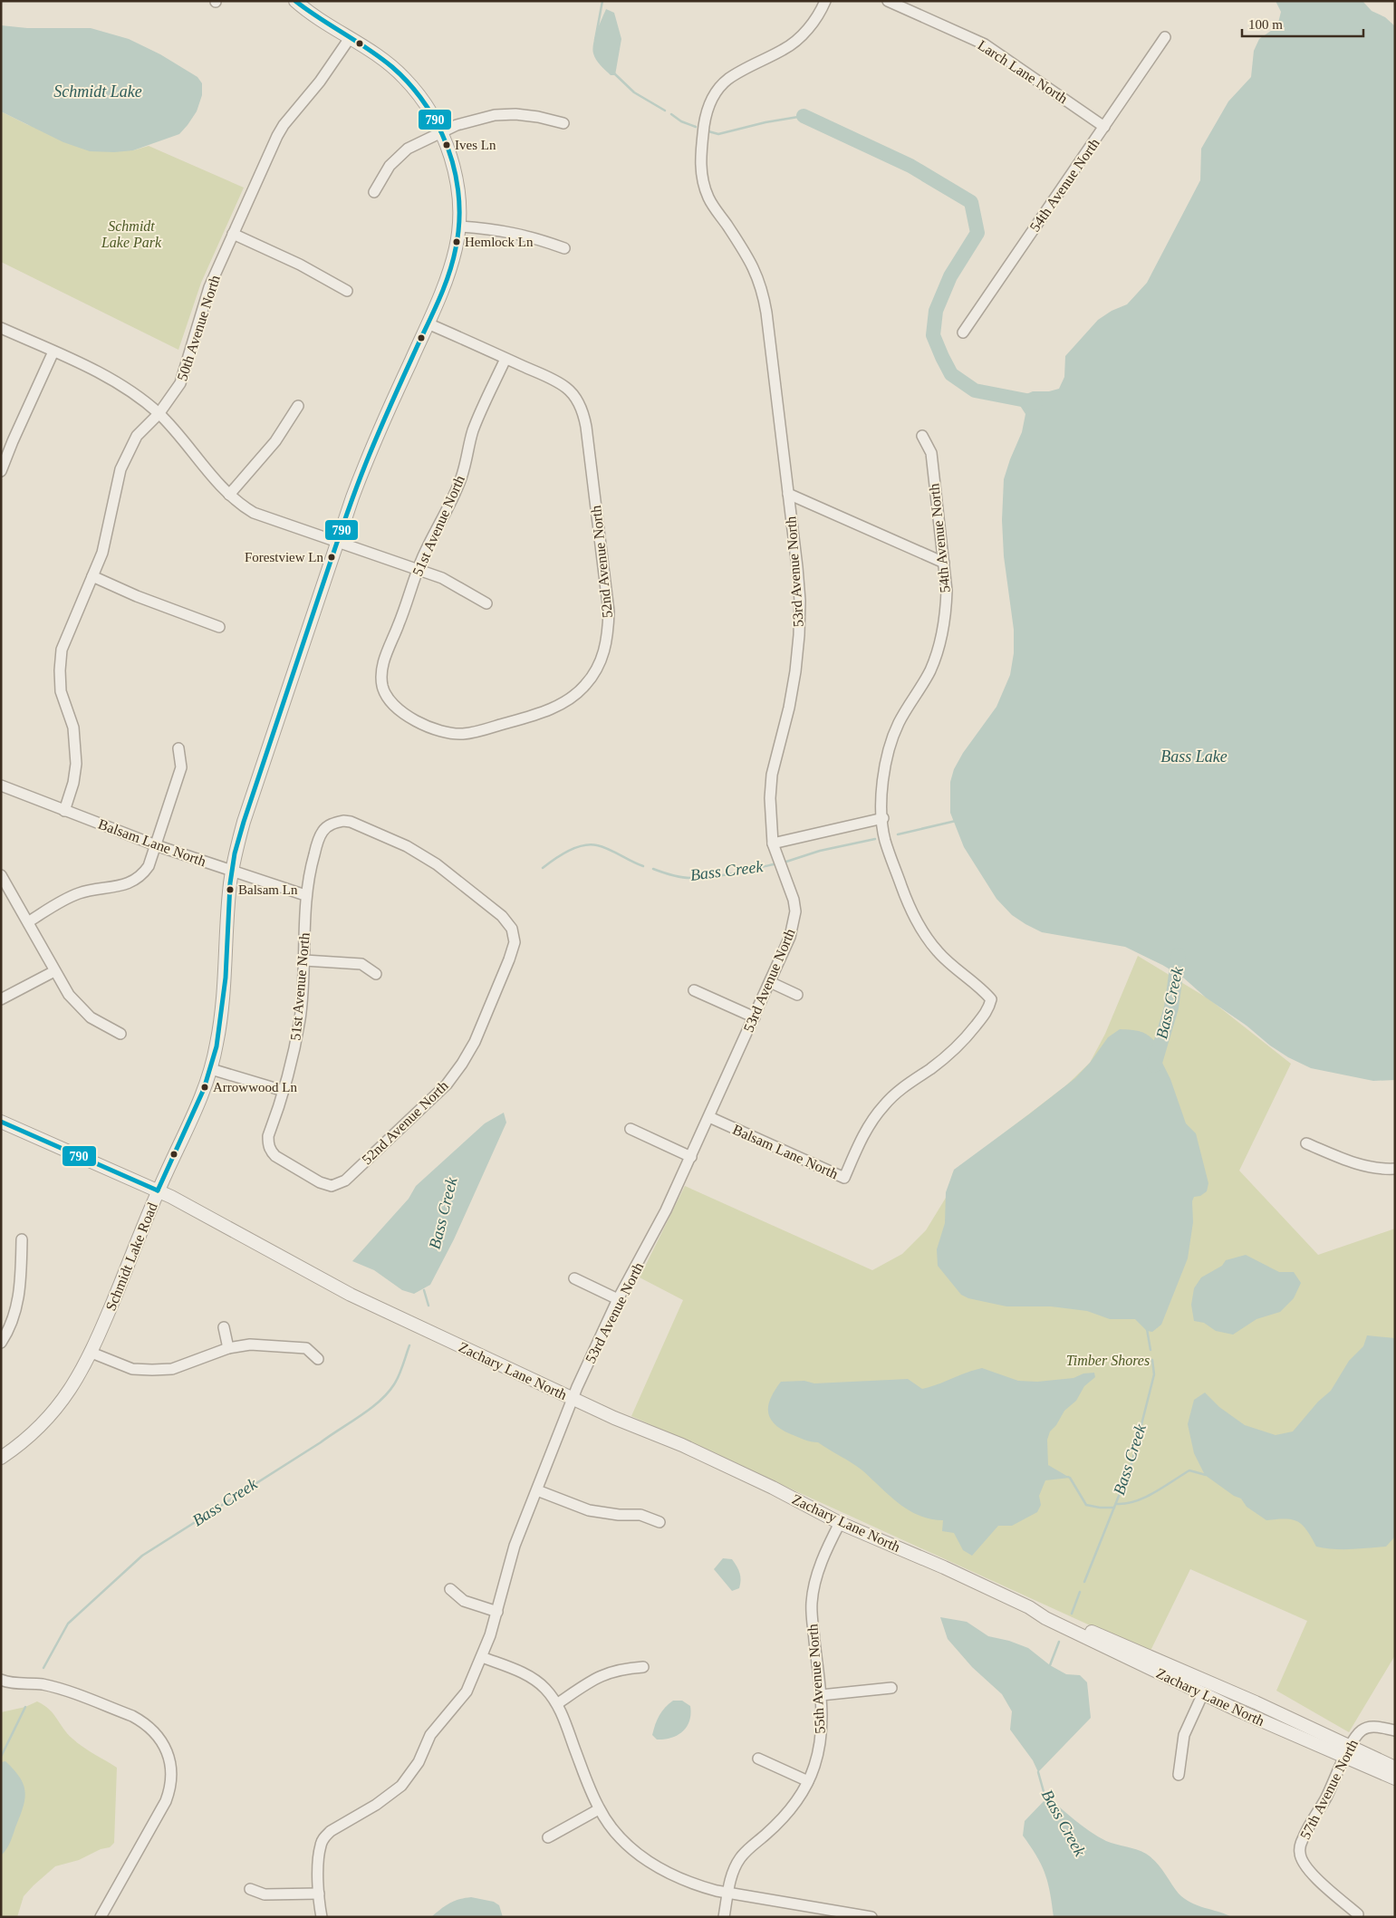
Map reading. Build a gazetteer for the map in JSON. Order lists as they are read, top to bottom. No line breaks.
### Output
{"streets":{"street":["Larch Lane North","54th Avenue North","50th Avenue North","51st Avenue North","52nd Avenue North","53rd Avenue North","Balsam Lane North","Schmidt Lake Road","Zachary Lane North","55th Avenue North","57th Avenue North"]},"crossings":[["Larch Lane North","54th Avenue North"],["54th Avenue North","Balsam Lane North"],["50th Avenue North","Balsam Lane North"],["50th Avenue North","Schmidt Lake Road"],["51st Avenue North","52nd Avenue North"],["51st Avenue North","Balsam Lane North"],["52nd Avenue North","Schmidt Lake Road"],["53rd Avenue North","Balsam Lane North"],["53rd Avenue North","Zachary Lane North"],["Balsam Lane North","Schmidt Lake Road"],["Schmidt Lake Road","Zachary Lane North"],["Zachary Lane North","55th Avenue North"],["Zachary Lane North","57th Avenue North"]],"water":["Schmidt Lake","Bass Lake","Bass Creek"],"parks":["Schmidt Lake Park","Timber Shores"],"places":["Ives Ln","Hemlock Ln","Forestview Ln","Balsam Ln","Arrowwood Ln"],"lines":["transit line 790"],"scale_bar":"100 m"}
